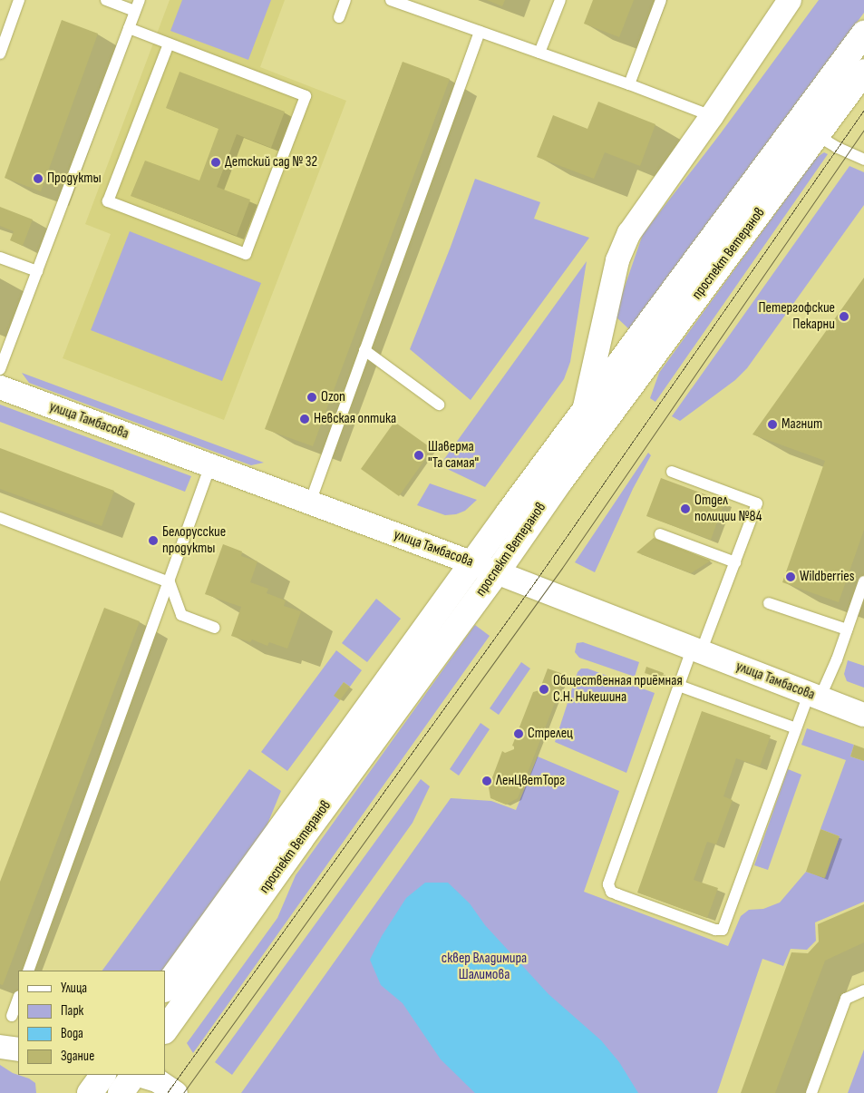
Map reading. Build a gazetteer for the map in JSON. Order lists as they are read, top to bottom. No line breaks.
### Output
{"streets":{"main road":["проспект Ветеранов"],"street":["улица Тамбасова"]},"crossings":[["проспект Ветеранов","улица Тамбасова"]],"parks":["сквер Владимира Шалимова"],"places":["Детский сад № 32","Продукты","Петергофские Пекарни","Ozon","Невская оптика","Магнит","Шаверма \"Та самая\"","Отдел полиции №84","Белорусские продукты","Wildberries","Общественная приёмная С.Н. Никешина","Стрелец","ЛенЦветТорг"],"legend":["Улица","Парк","Вода","Здание"]}
